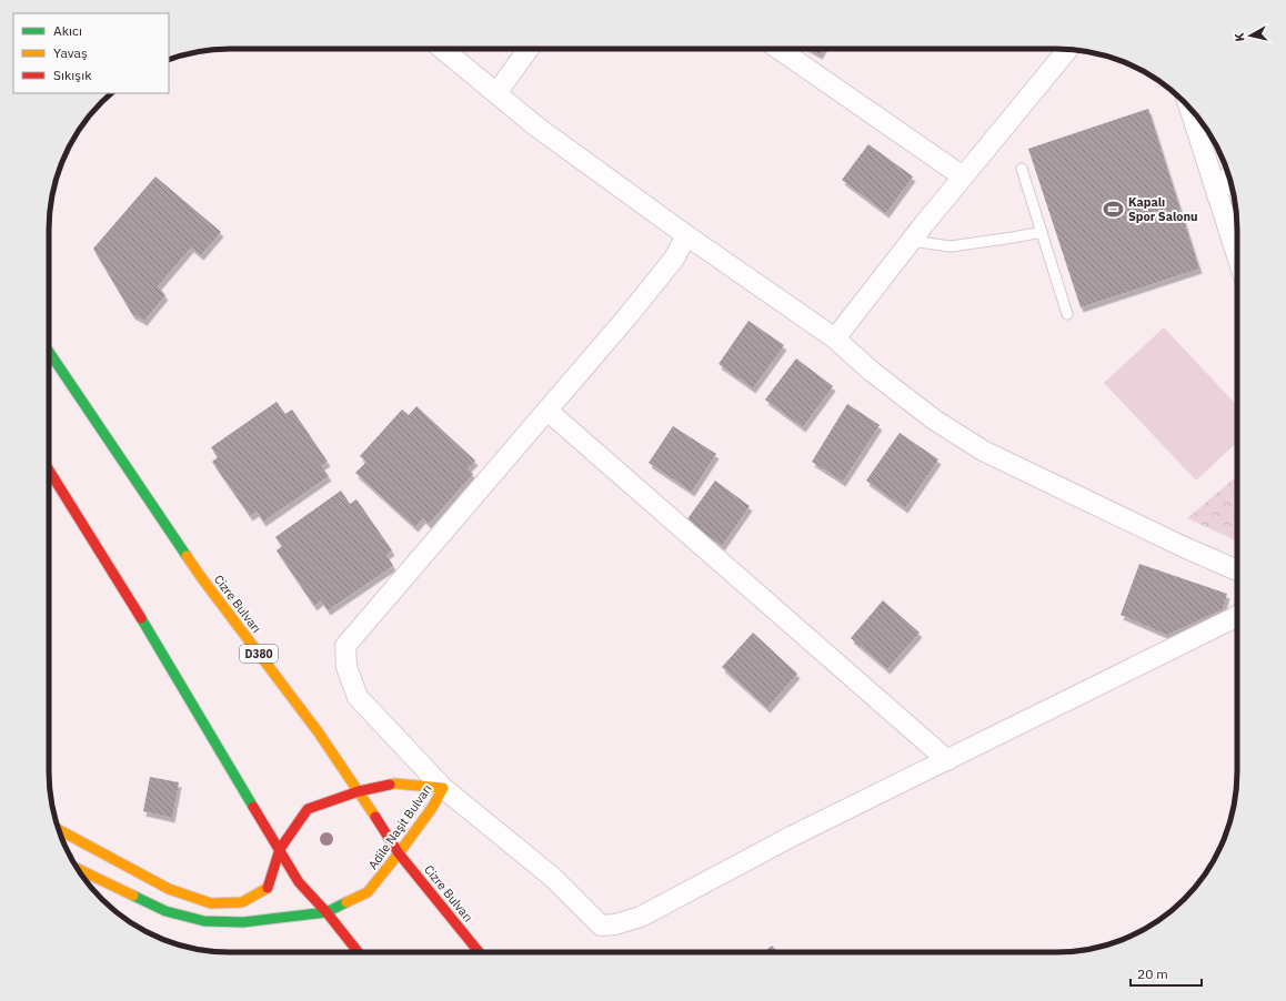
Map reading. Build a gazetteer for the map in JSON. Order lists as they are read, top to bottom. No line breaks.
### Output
{"streets":{"main road":["Cizre Bulvarı","D380","Adile Naşit Bulvarı"]},"crossings":[["Cizre Bulvarı","Adile Naşit Bulvarı"]],"places":{"sports":["Kapalı Spor Salonu"]},"legend":["Akıcı","Yavaş","Sıkışık"],"scale_bar":"20 m","north":"left"}
